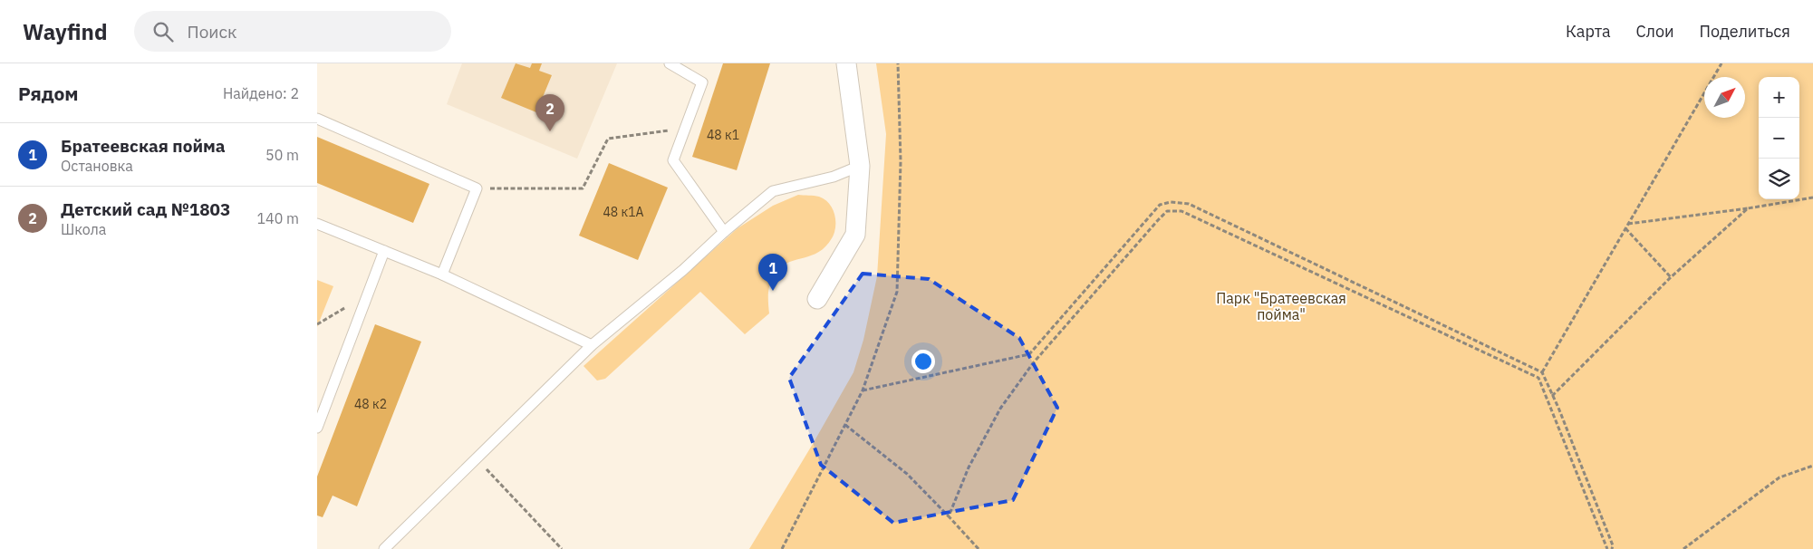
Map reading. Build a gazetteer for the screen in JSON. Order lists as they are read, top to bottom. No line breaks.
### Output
{"parks":["Парк \"Братеевская пойма\""],"house_numbers":["48 к1","48 к1А","48 к2"],"north":"top right","page":{"header":"Wayfind","search":"Поиск","nav":["Карта","Слои","Поделиться"],"heading":["Рядом","Найдено: 2"],"map_buttons":["+","−"],"pins":["2","1"],"list":[{"mark":"1","name":"Братеевская пойма","note":"Остановка","value":"50 m"},{"mark":"2","name":"Детский сад №1803","note":"Школа","value":"140 m"}]}}
